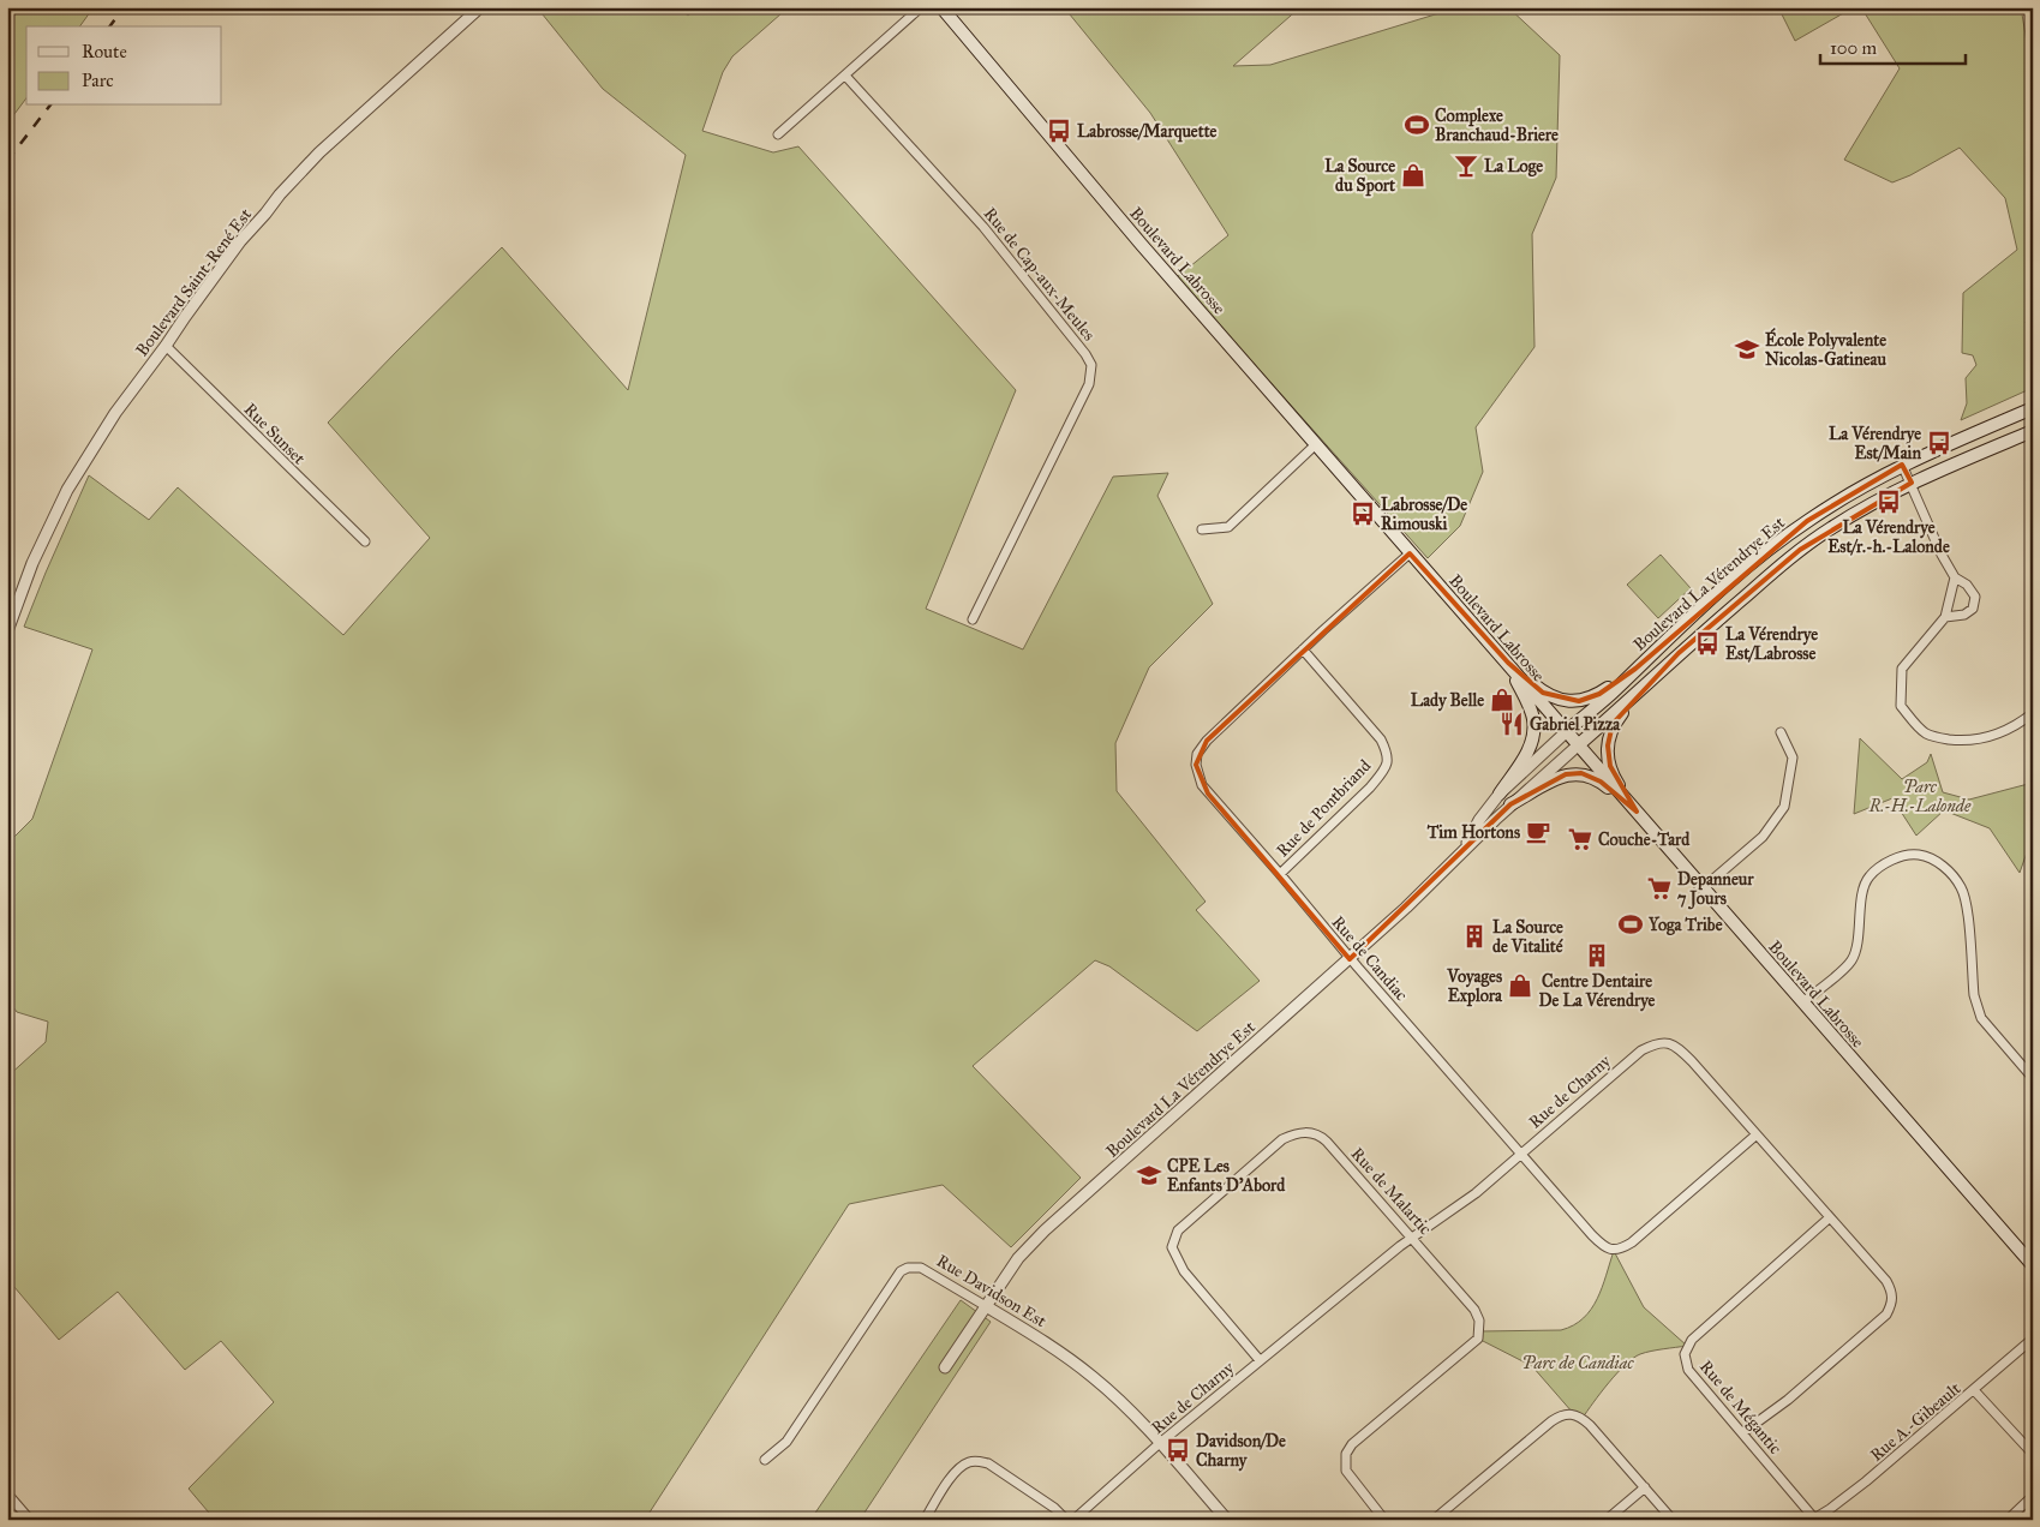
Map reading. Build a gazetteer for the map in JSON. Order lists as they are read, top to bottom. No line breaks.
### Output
{"streets":{"main road":["Boulevard Labrosse","Boulevard La Vérendrye Est"],"street":["Rue de Cap-aux-Meules","Boulevard Saint-René Est","Rue Sunset","Rue de Pontbriand","Rue de Candiac","Rue de Charny","Rue de Malartic","Rue Davidson Est","Rue de Mégantic","Rue A.-Gibeault"]},"crossings":[["Boulevard Labrosse","Boulevard La Vérendrye Est"],["Boulevard Labrosse","Rue de Candiac"],["Boulevard Saint-René Est","Rue Sunset"],["Boulevard La Vérendrye Est","Rue de Candiac"],["Boulevard La Vérendrye Est","Rue Davidson Est"],["Rue de Pontbriand","Rue de Candiac"],["Rue de Candiac","Rue de Charny"],["Rue de Charny","Rue de Malartic"],["Rue de Charny","Rue Davidson Est"],["Rue de Charny","Rue de Mégantic"],["Rue de Mégantic","Rue A.-Gibeault"]],"parks":["Parc R.-H.-Lalonde","Parc de Candiac"],"places":{"sports":["Complexe Branchaud-Briere","Yoga Tribe"],"bus stop":["Labrosse/Marquette","La Vérendrye Est/Main","La Vérendrye Est/r.-h.-Lalonde","Labrosse/De Rimouski","La Vérendrye Est/Labrosse","Davidson/De Charny"],"bar":["La Loge"],"shop":["La Source du Sport","Lady Belle","Voyages Explora"],"school or university":["École Polyvalente Nicolas-Gatineau","CPE Les Enfants D'Abord"],"restaurant":["Gabriel Pizza"],"cafe":["Tim Hortons"],"supermarket":["Couche-Tard","Depanneur 7 Jours"],"building":["La Source de Vitalité","Centre Dentaire De La Vérendrye"]},"legend":["Route","Parc"],"scale_bar":"100 m"}
